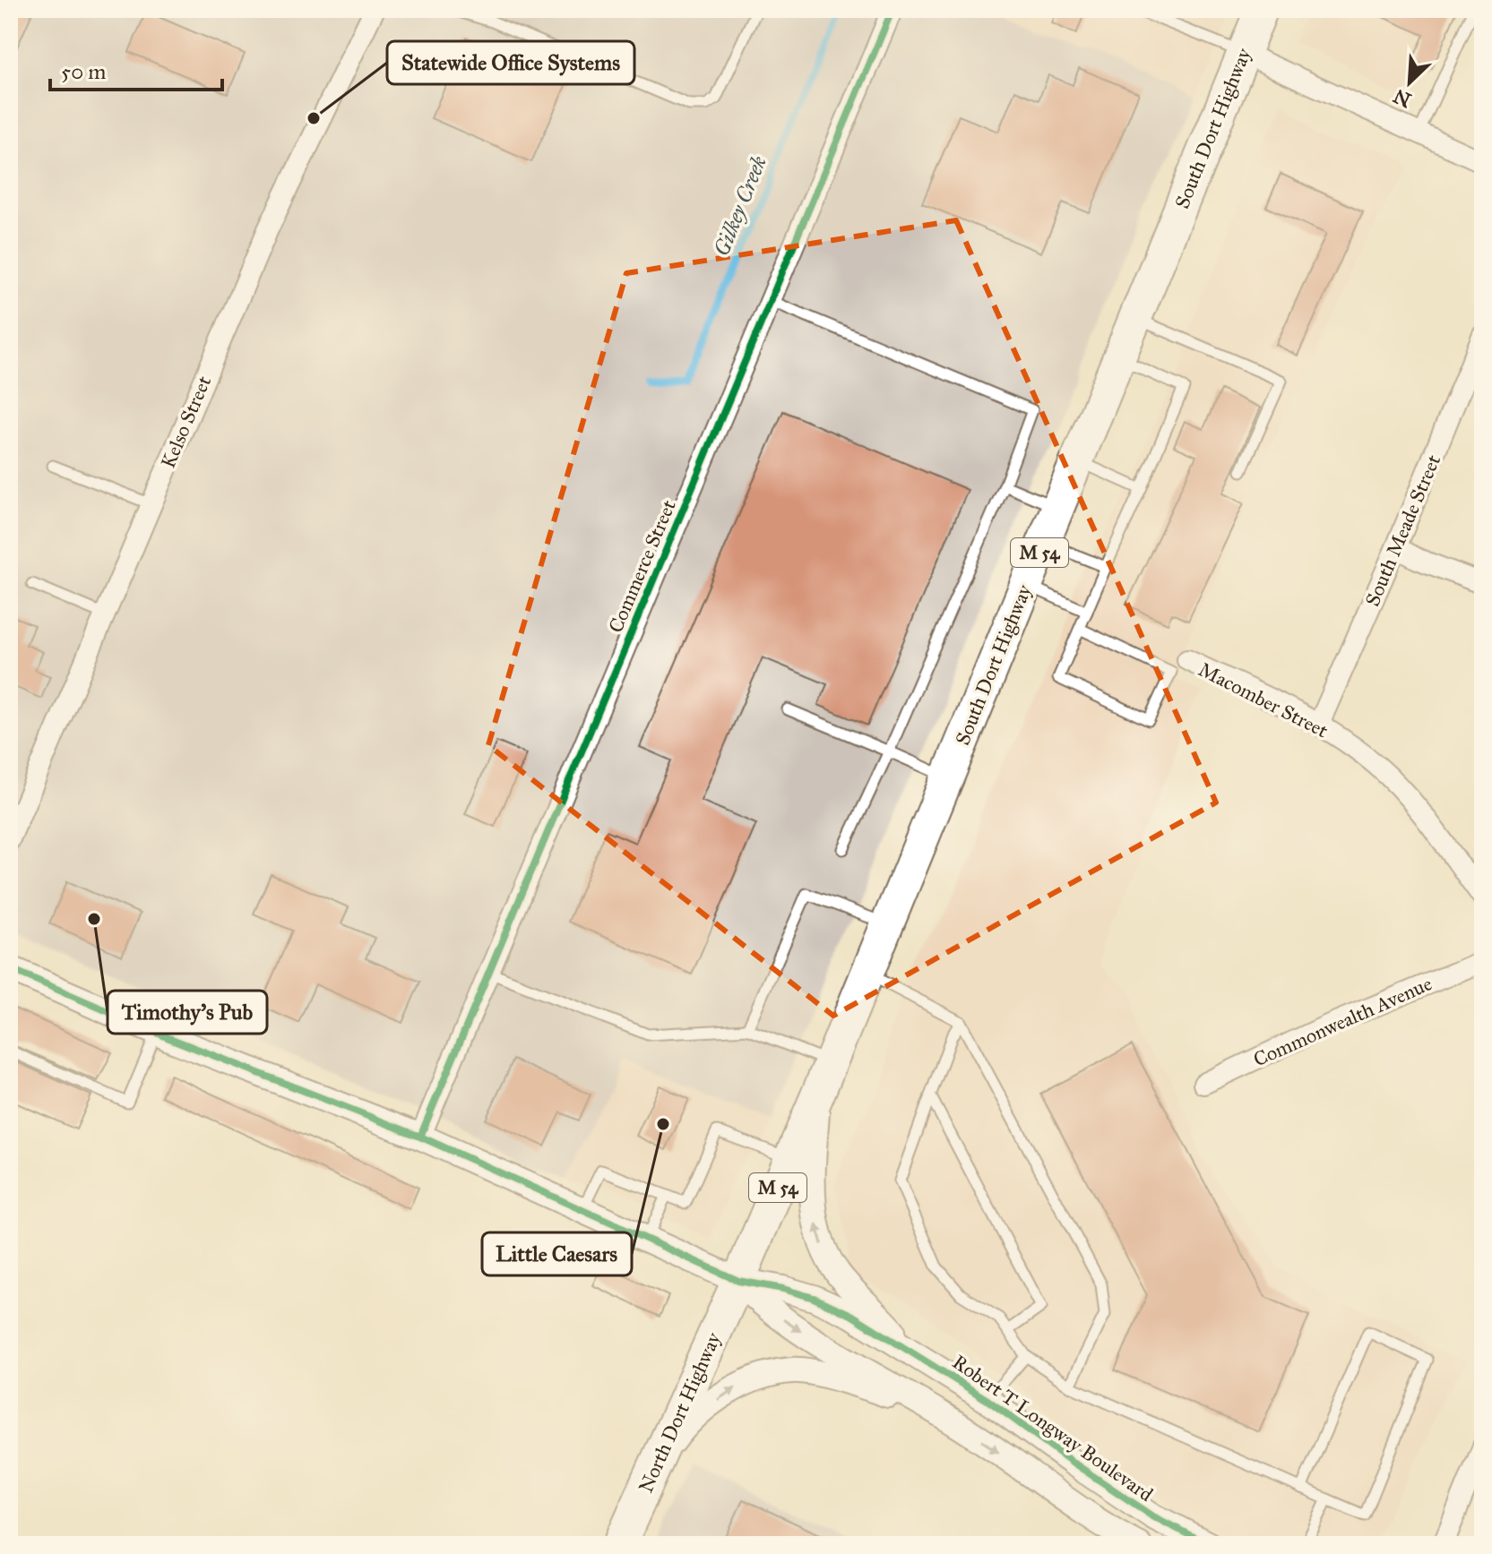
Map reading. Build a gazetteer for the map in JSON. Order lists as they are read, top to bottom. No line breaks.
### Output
{"streets":{"main road":["South Dort Highway","M 54","North Dort Highway"],"street":["Kelso Street","South Meade Street","Commerce Street","Macomber Street","Commonwealth Avenue","Robert T Longway Boulevard"]},"crossings":[["South Dort Highway","North Dort Highway"],["South Dort Highway","Robert T Longway Boulevard"],["South Meade Street","Macomber Street"],["Commerce Street","Robert T Longway Boulevard"],["North Dort Highway","Robert T Longway Boulevard"]],"water":["Gilkey Creek"],"places":["Statewide Office Systems","Timothy's Pub","Little Caesars"],"scale_bar":"50 m","north":"bottom left"}
